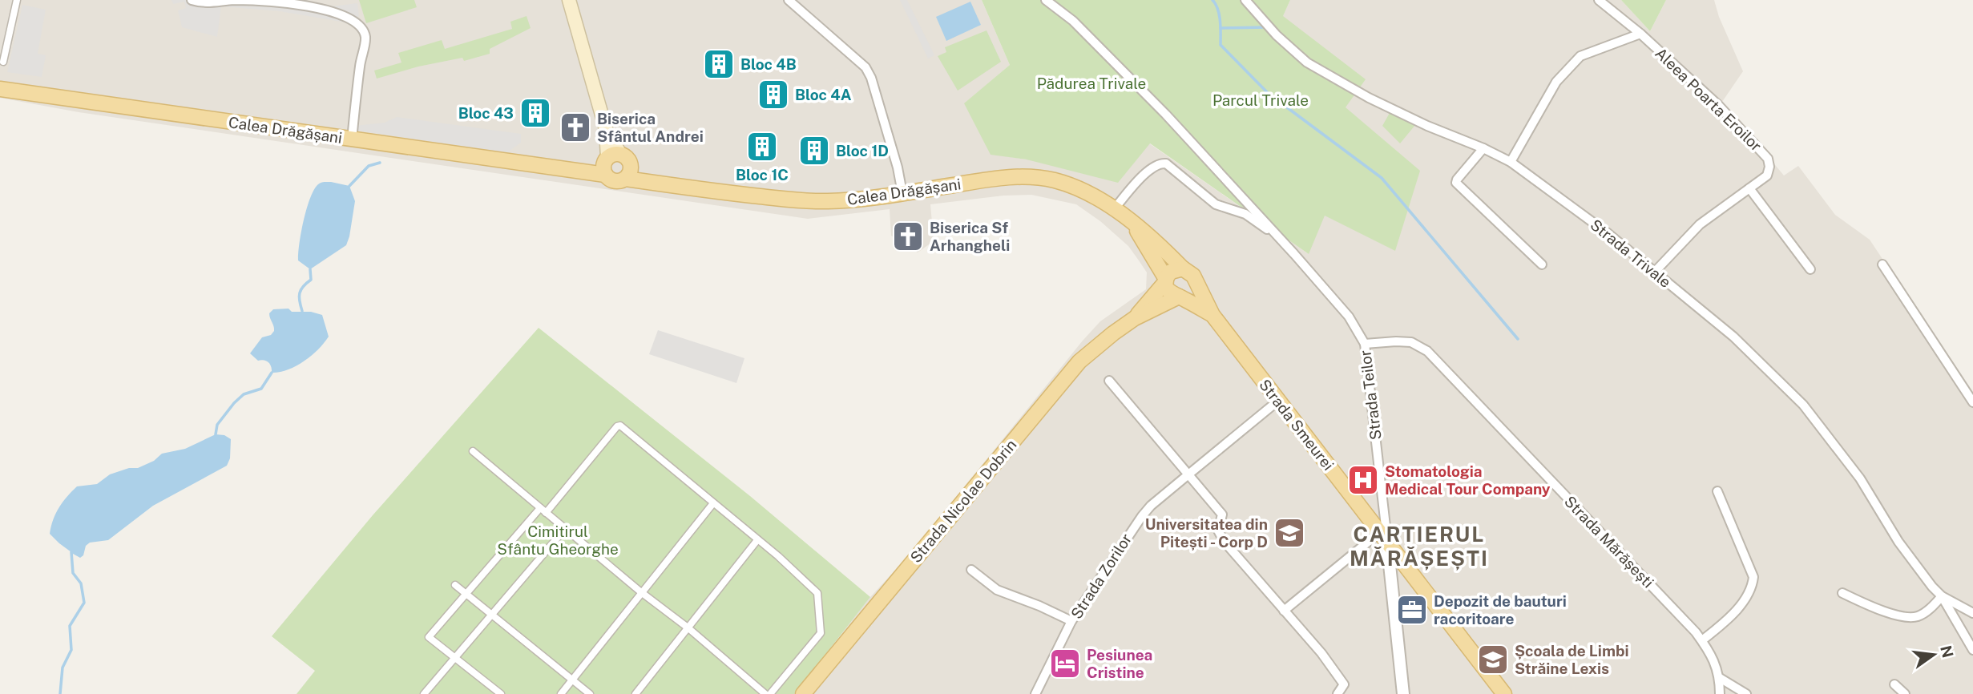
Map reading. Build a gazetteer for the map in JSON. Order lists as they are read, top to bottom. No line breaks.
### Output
{"streets":{"main road":["Calea Drăgășani","Strada Smeurei","Strada Nicolae Dobrin"],"street":["Aleea Poarta Eroilor","Strada Trivale","Strada Teilor","Strada Mărășești","Strada Zorilor"]},"crossings":[["Aleea Poarta Eroilor","Strada Trivale"],["Calea Drăgășani","Strada Smeurei"],["Calea Drăgășani","Strada Nicolae Dobrin"],["Strada Teilor","Strada Smeurei"],["Strada Teilor","Strada Mărășești"],["Strada Smeurei","Strada Nicolae Dobrin"],["Strada Smeurei","Strada Zorilor"]],"districts":["CARTIERUL MĂRĂȘEȘTI"],"parks":["Pădurea Trivale","Parcul Trivale","Cimitirul Sfântu Gheorghe"],"places":{"building":["Bloc 4B","Bloc 4A","Bloc 43","Bloc 1C","Bloc 1D"],"church":["Biserica Sfântul Andrei","Biserica Sf Arhangheli"],"hospital":["Stomatologia Medical Tour Company"],"school or university":["Universitatea din Pitești - Corp D","Școala de Limbi Străine Lexis"],"office":["Depozit de bauturi racoritoare"],"hotel":["Pesiunea Cristine"]},"north":"right"}
